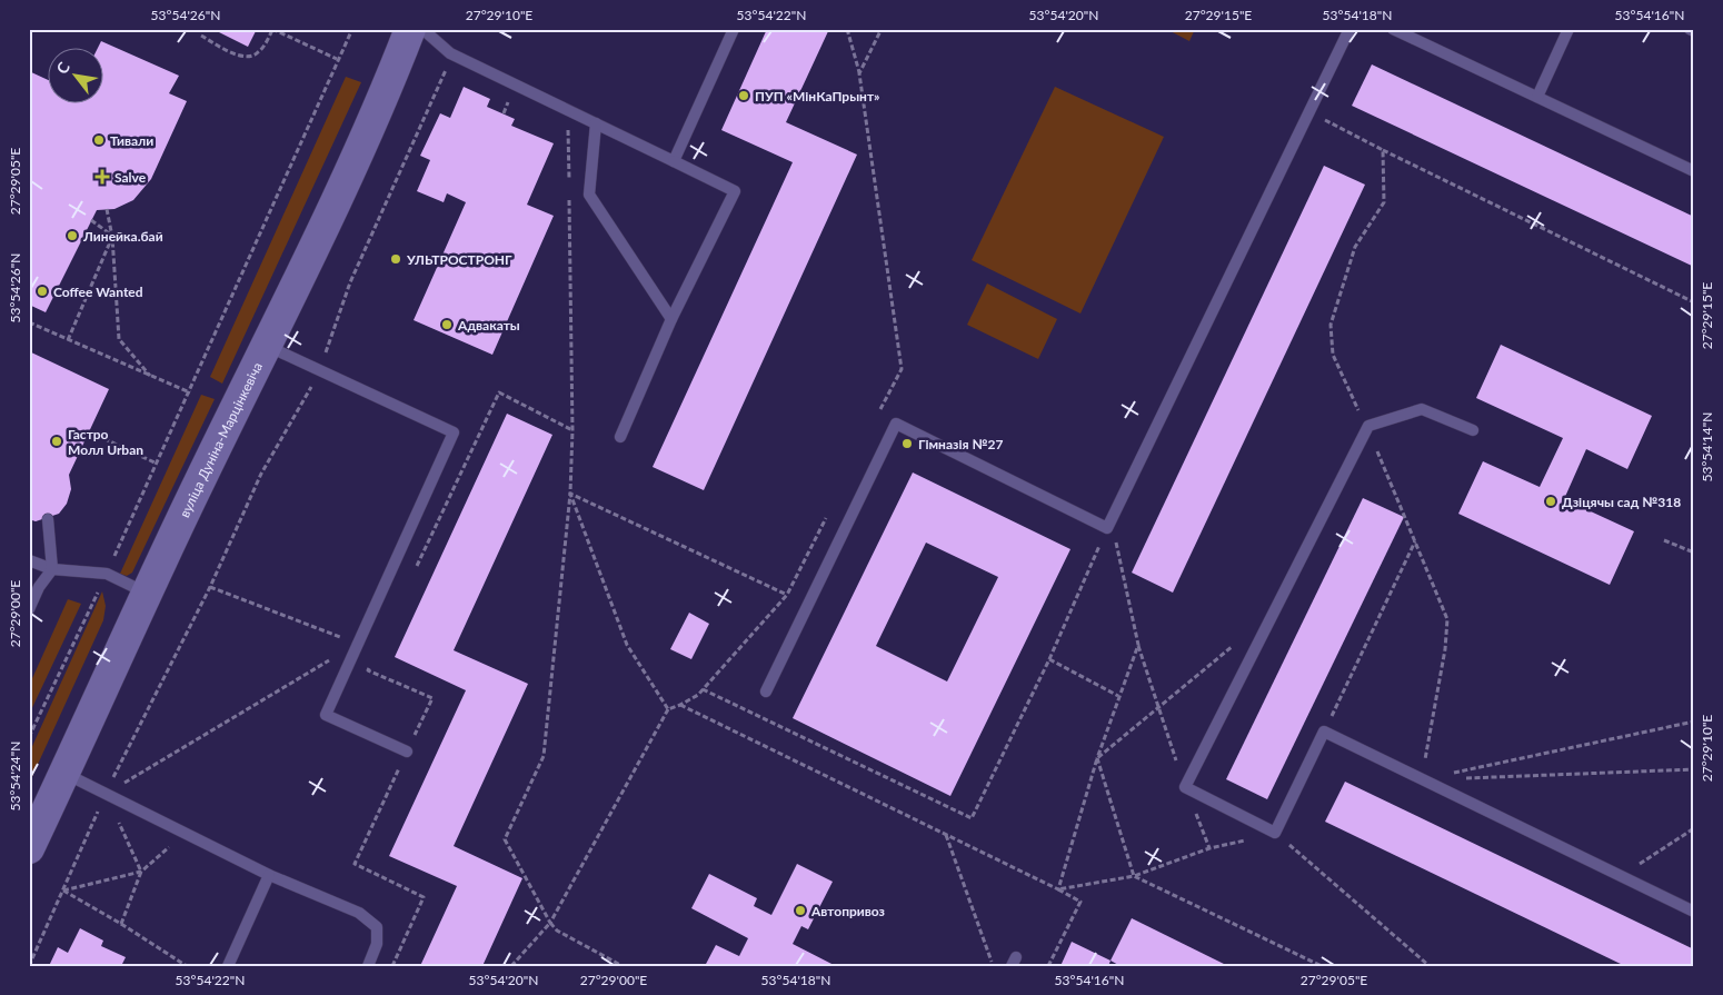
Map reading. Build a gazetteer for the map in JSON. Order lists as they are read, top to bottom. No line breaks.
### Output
{"streets":{"street":["вуліца Дуніна-Марцінкевіча"]},"places":{"other":["ПУП «МінКаПрынт»","Тивали","Линейка.бай","УЛЬТРОСТРОНГ","Coffee Wanted","Адвакаты","Гастро Молл Urban","Гімназія №27","Дзіцячы сад №318","Автопривоз"],"health":["Salve"]},"north":"top left","coordinates":["53°54'26\"N","27°29'10\"E","53°54'22\"N","53°54'20\"N","27°29'15\"E","53°54'18\"N","53°54'16\"N","27°29'05\"E","53°54'14\"N","27°29'00\"E","53°54'24\"N"]}
